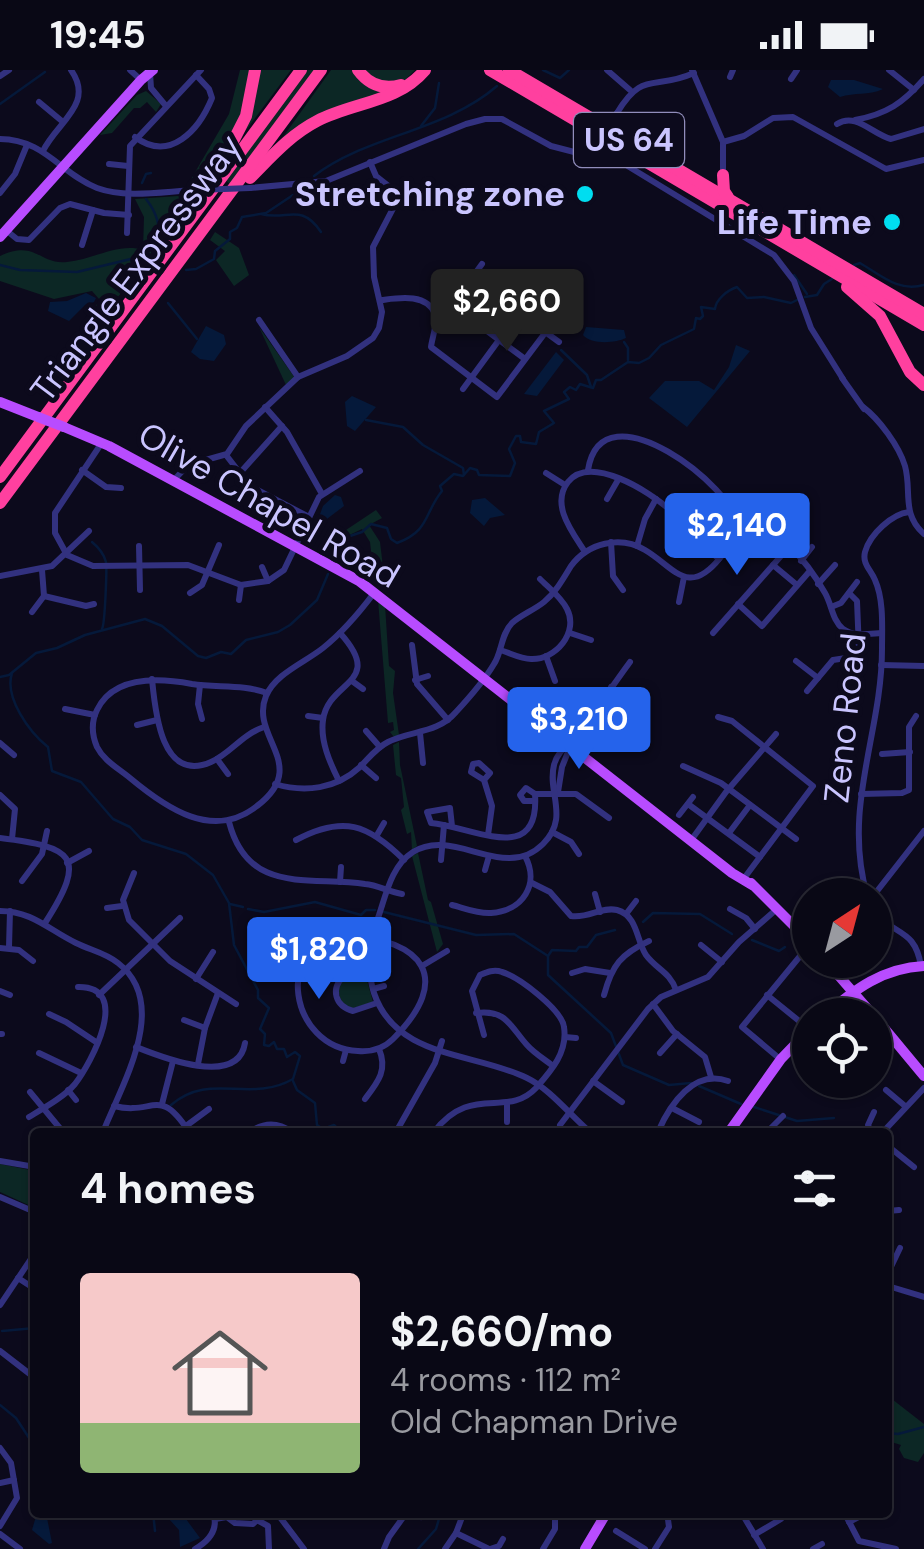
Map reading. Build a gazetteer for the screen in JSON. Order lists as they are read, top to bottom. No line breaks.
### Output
{"streets":{"highway":["US 64","Triangle Expressway"],"main road":["Olive Chapel Road"],"street":["Zeno Road"]},"places":["Stretching zone","Life Time"],"north":"top right","page":{"status":"19:45","price":["$2,660","$2,140","$3,210","$1,820"],"heading":"4 homes","list":[{"name":"$2,660/mo","note":"4 rooms · 112 m² · Old Chapman Drive"}]}}
